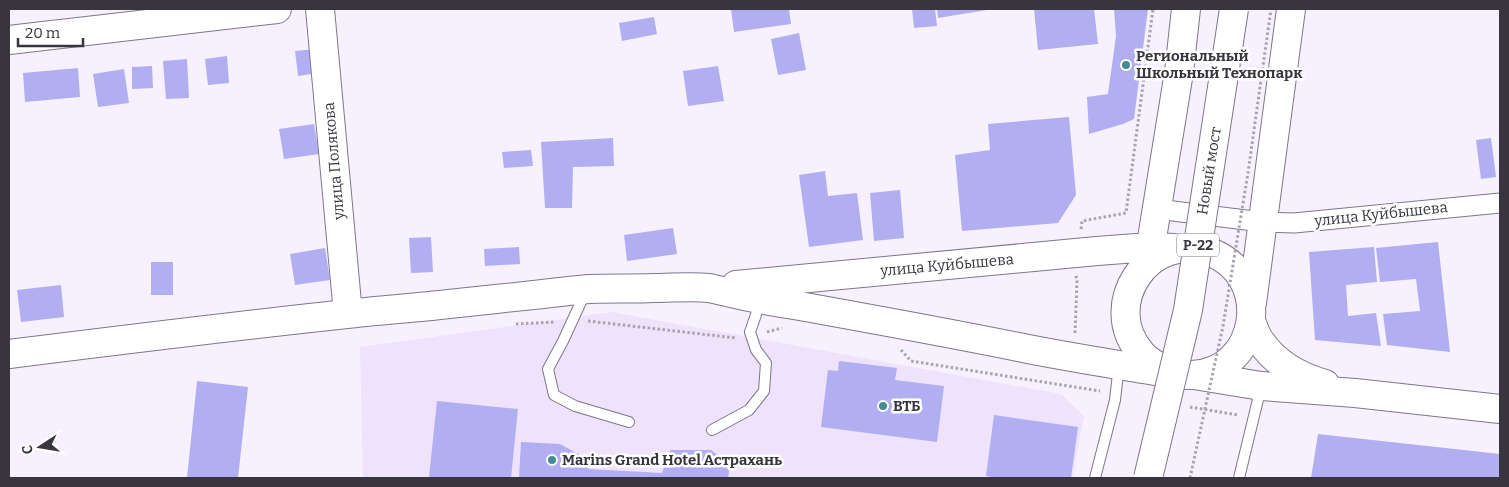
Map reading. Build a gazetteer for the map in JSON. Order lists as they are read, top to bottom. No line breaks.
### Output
{"streets":{"main road":["улица Полякова","Новый мост","улица Куйбышева","Р-22"]},"places":["Региональный Школьный Технопарк","ВТБ","Marins Grand Hotel Астрахань"],"scale_bar":"20 m","north":"left"}
